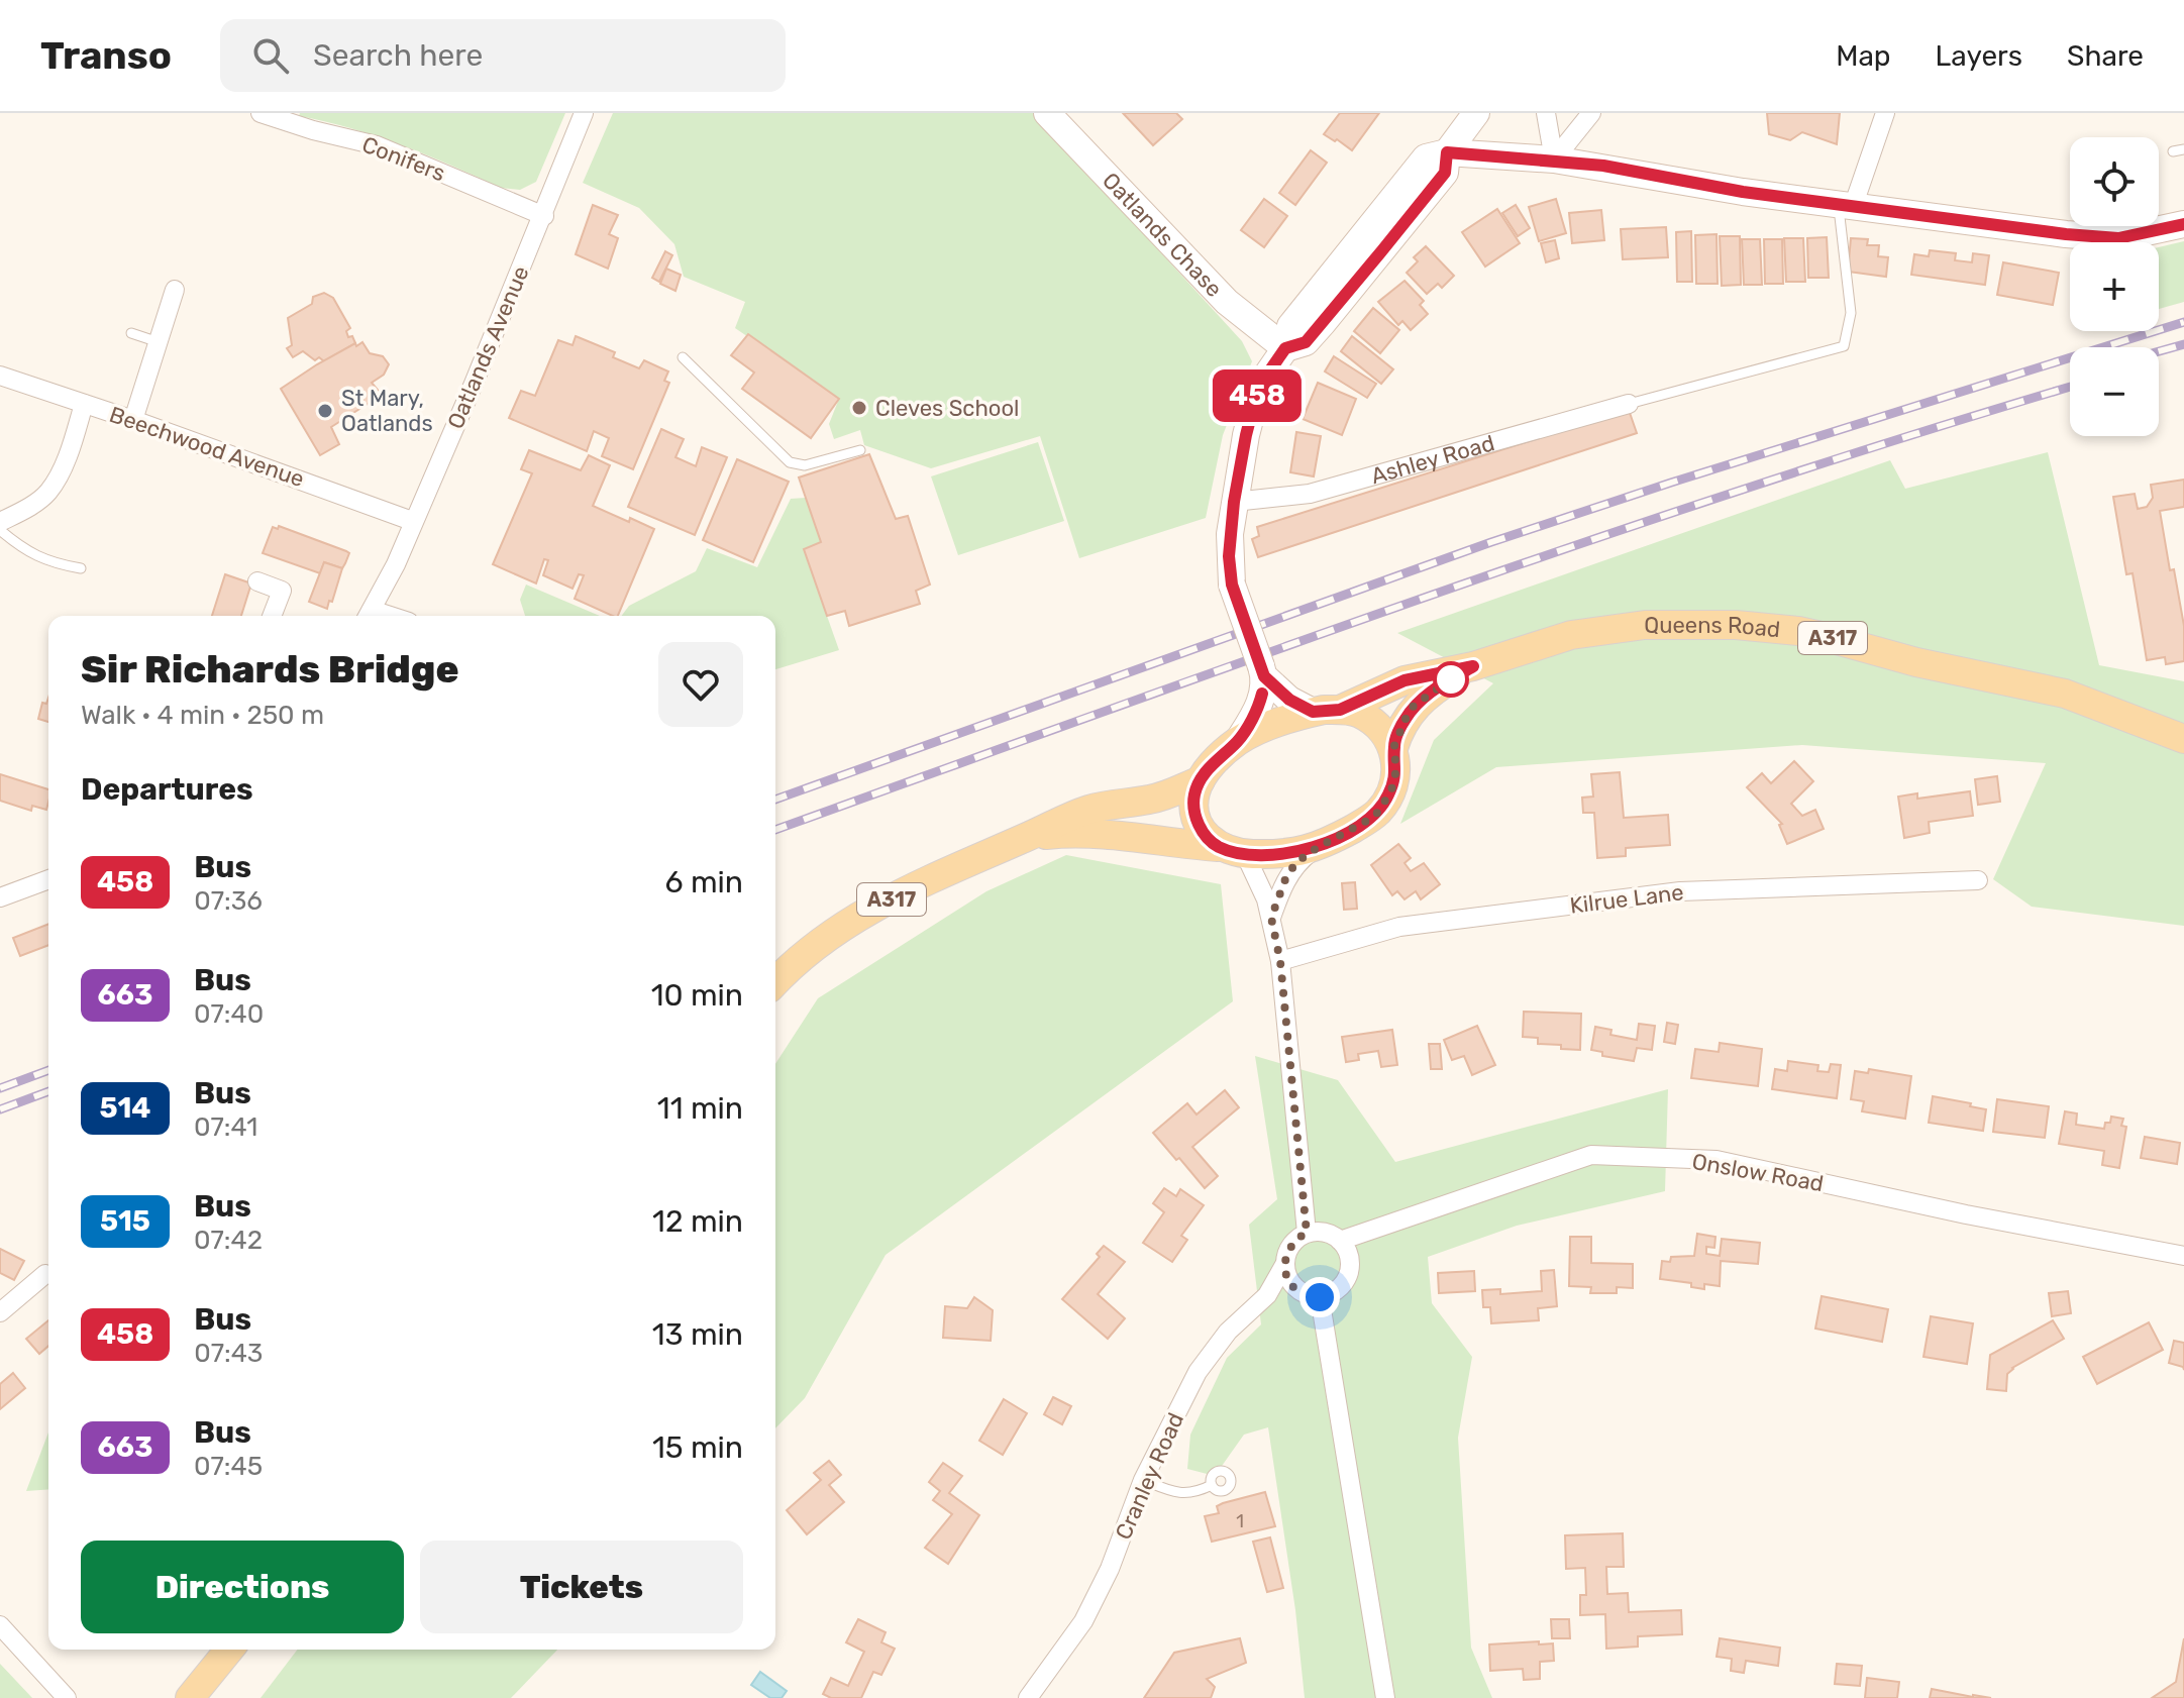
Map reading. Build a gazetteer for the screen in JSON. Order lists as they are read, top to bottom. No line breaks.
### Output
{"streets":{"main road":["Queens Road","A317"],"street":["Conifers","Oatlands Chase","Oatlands Avenue","Beechwood Avenue","Ashley Road","Kilrue Lane","Onslow Road","Cranley Road"]},"crossings":[["Conifers","Oatlands Avenue"],["Oatlands Avenue","Beechwood Avenue"],["Queens Road","A317"],["Onslow Road","Cranley Road"]],"places":["Cleves School","St Mary, Oatlands"],"lines":["bus line 458"],"house_numbers":["1"],"page":{"header":"Transo","search":"Search here","nav":["Map","Layers","Share"],"on_map":"458","map_buttons":["+","−"],"heading":[["Sir Richards Bridge","Walk · 4 min · 250 m"],"Departures"],"list":[{"mark":"458","name":"Bus","note":"07:36","value":"6 min"},{"mark":"663","name":"Bus","note":"07:40","value":"10 min"},{"mark":"514","name":"Bus","note":"07:41","value":"11 min"},{"mark":"515","name":"Bus","note":"07:42","value":"12 min"},{"mark":"458","name":"Bus","note":"07:43","value":"13 min"},{"mark":"663","name":"Bus","note":"07:45","value":"15 min"}],"buttons":["Directions","Tickets"]}}
